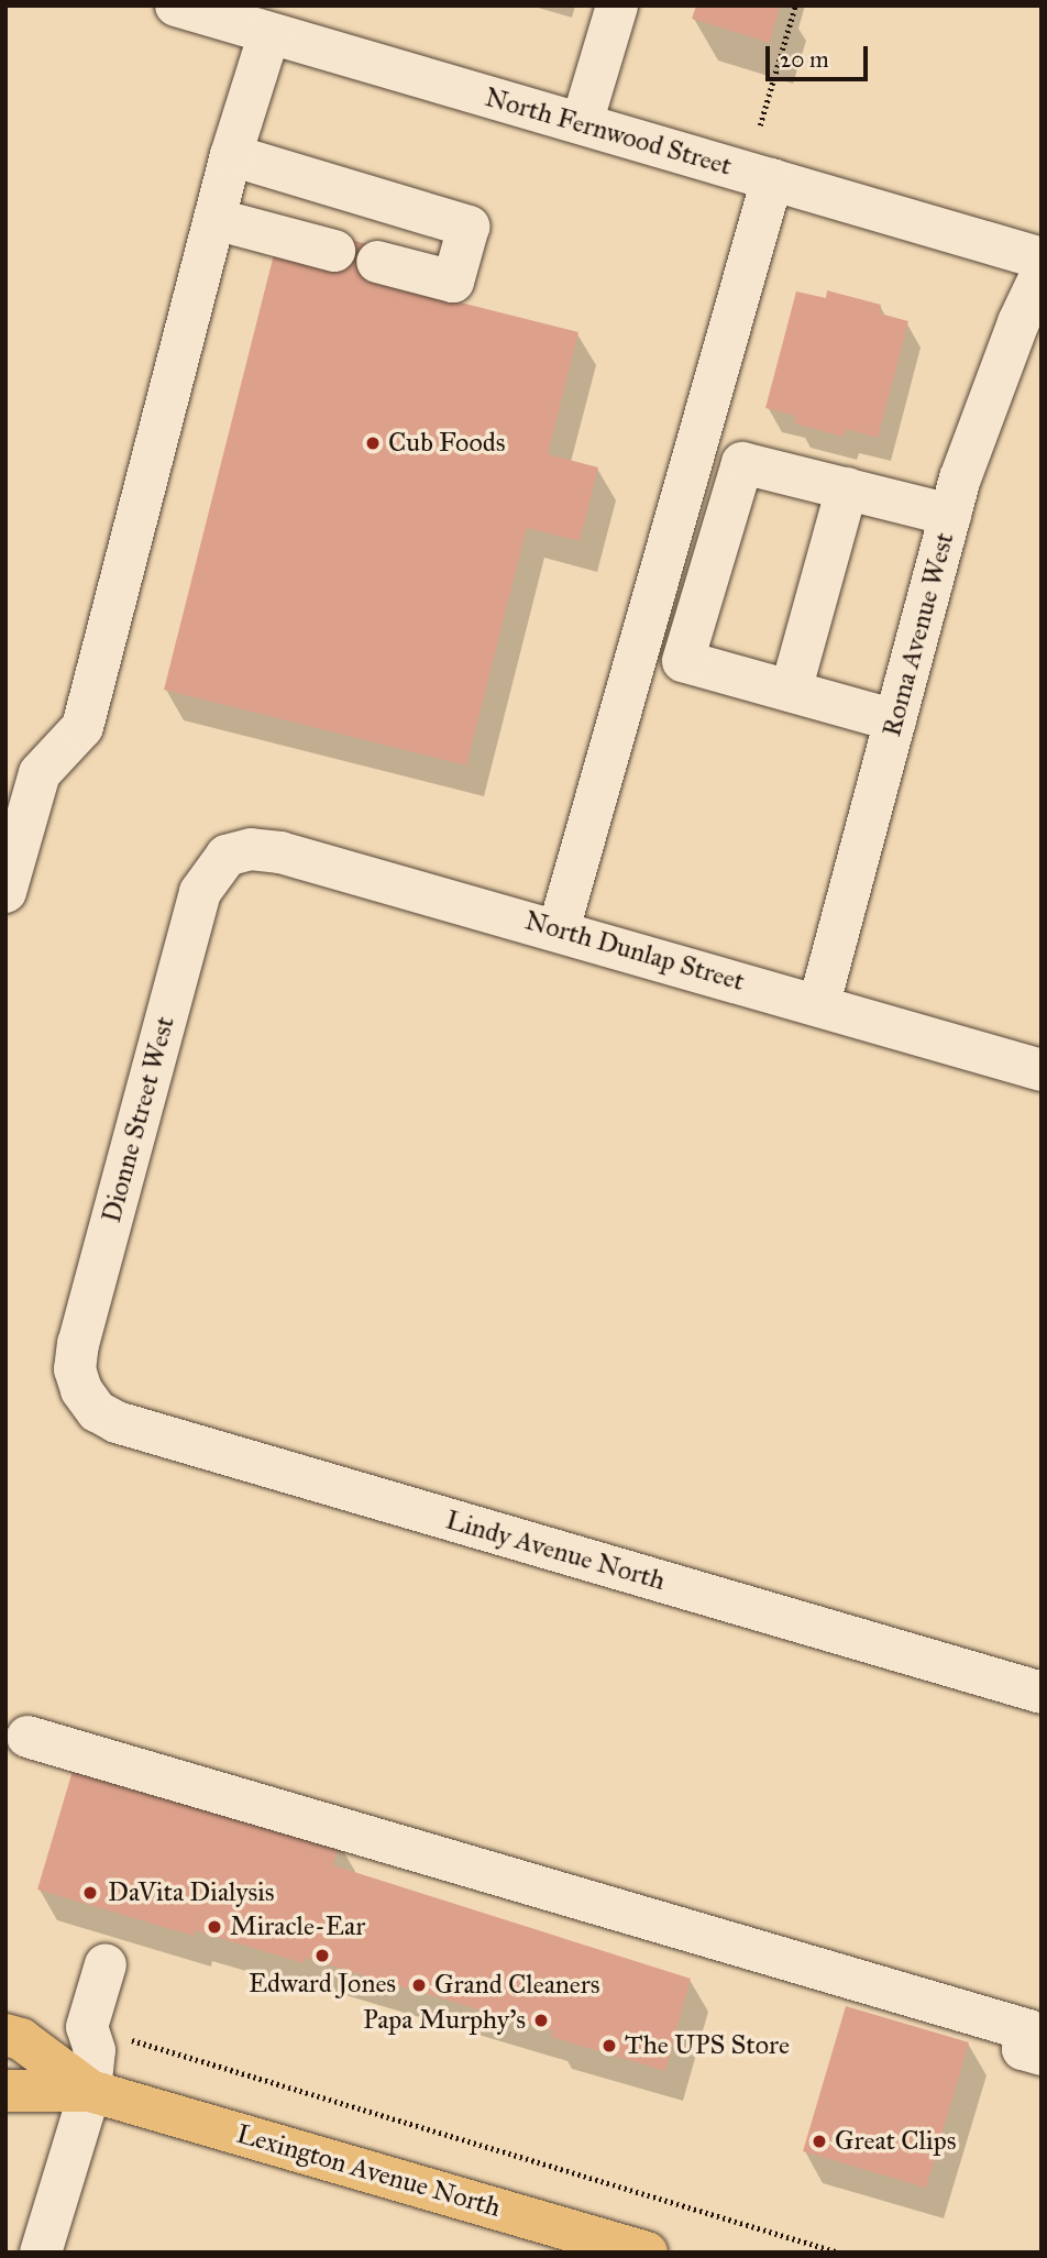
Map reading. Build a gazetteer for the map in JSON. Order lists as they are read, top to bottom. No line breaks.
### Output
{"streets":{"main road":["Lexington Avenue North"],"street":["North Fernwood Street","Roma Avenue West","North Dunlap Street","Dionne Street West","Lindy Avenue North"]},"crossings":[["Roma Avenue West","North Dunlap Street"],["North Dunlap Street","Dionne Street West"],["Dionne Street West","Lindy Avenue North"]],"places":["Cub Foods","DaVita Dialysis","Miracle-Ear","Edward Jones","Grand Cleaners","Papa Murphy's","The UPS Store","Great Clips"],"scale_bar":"20 m"}
